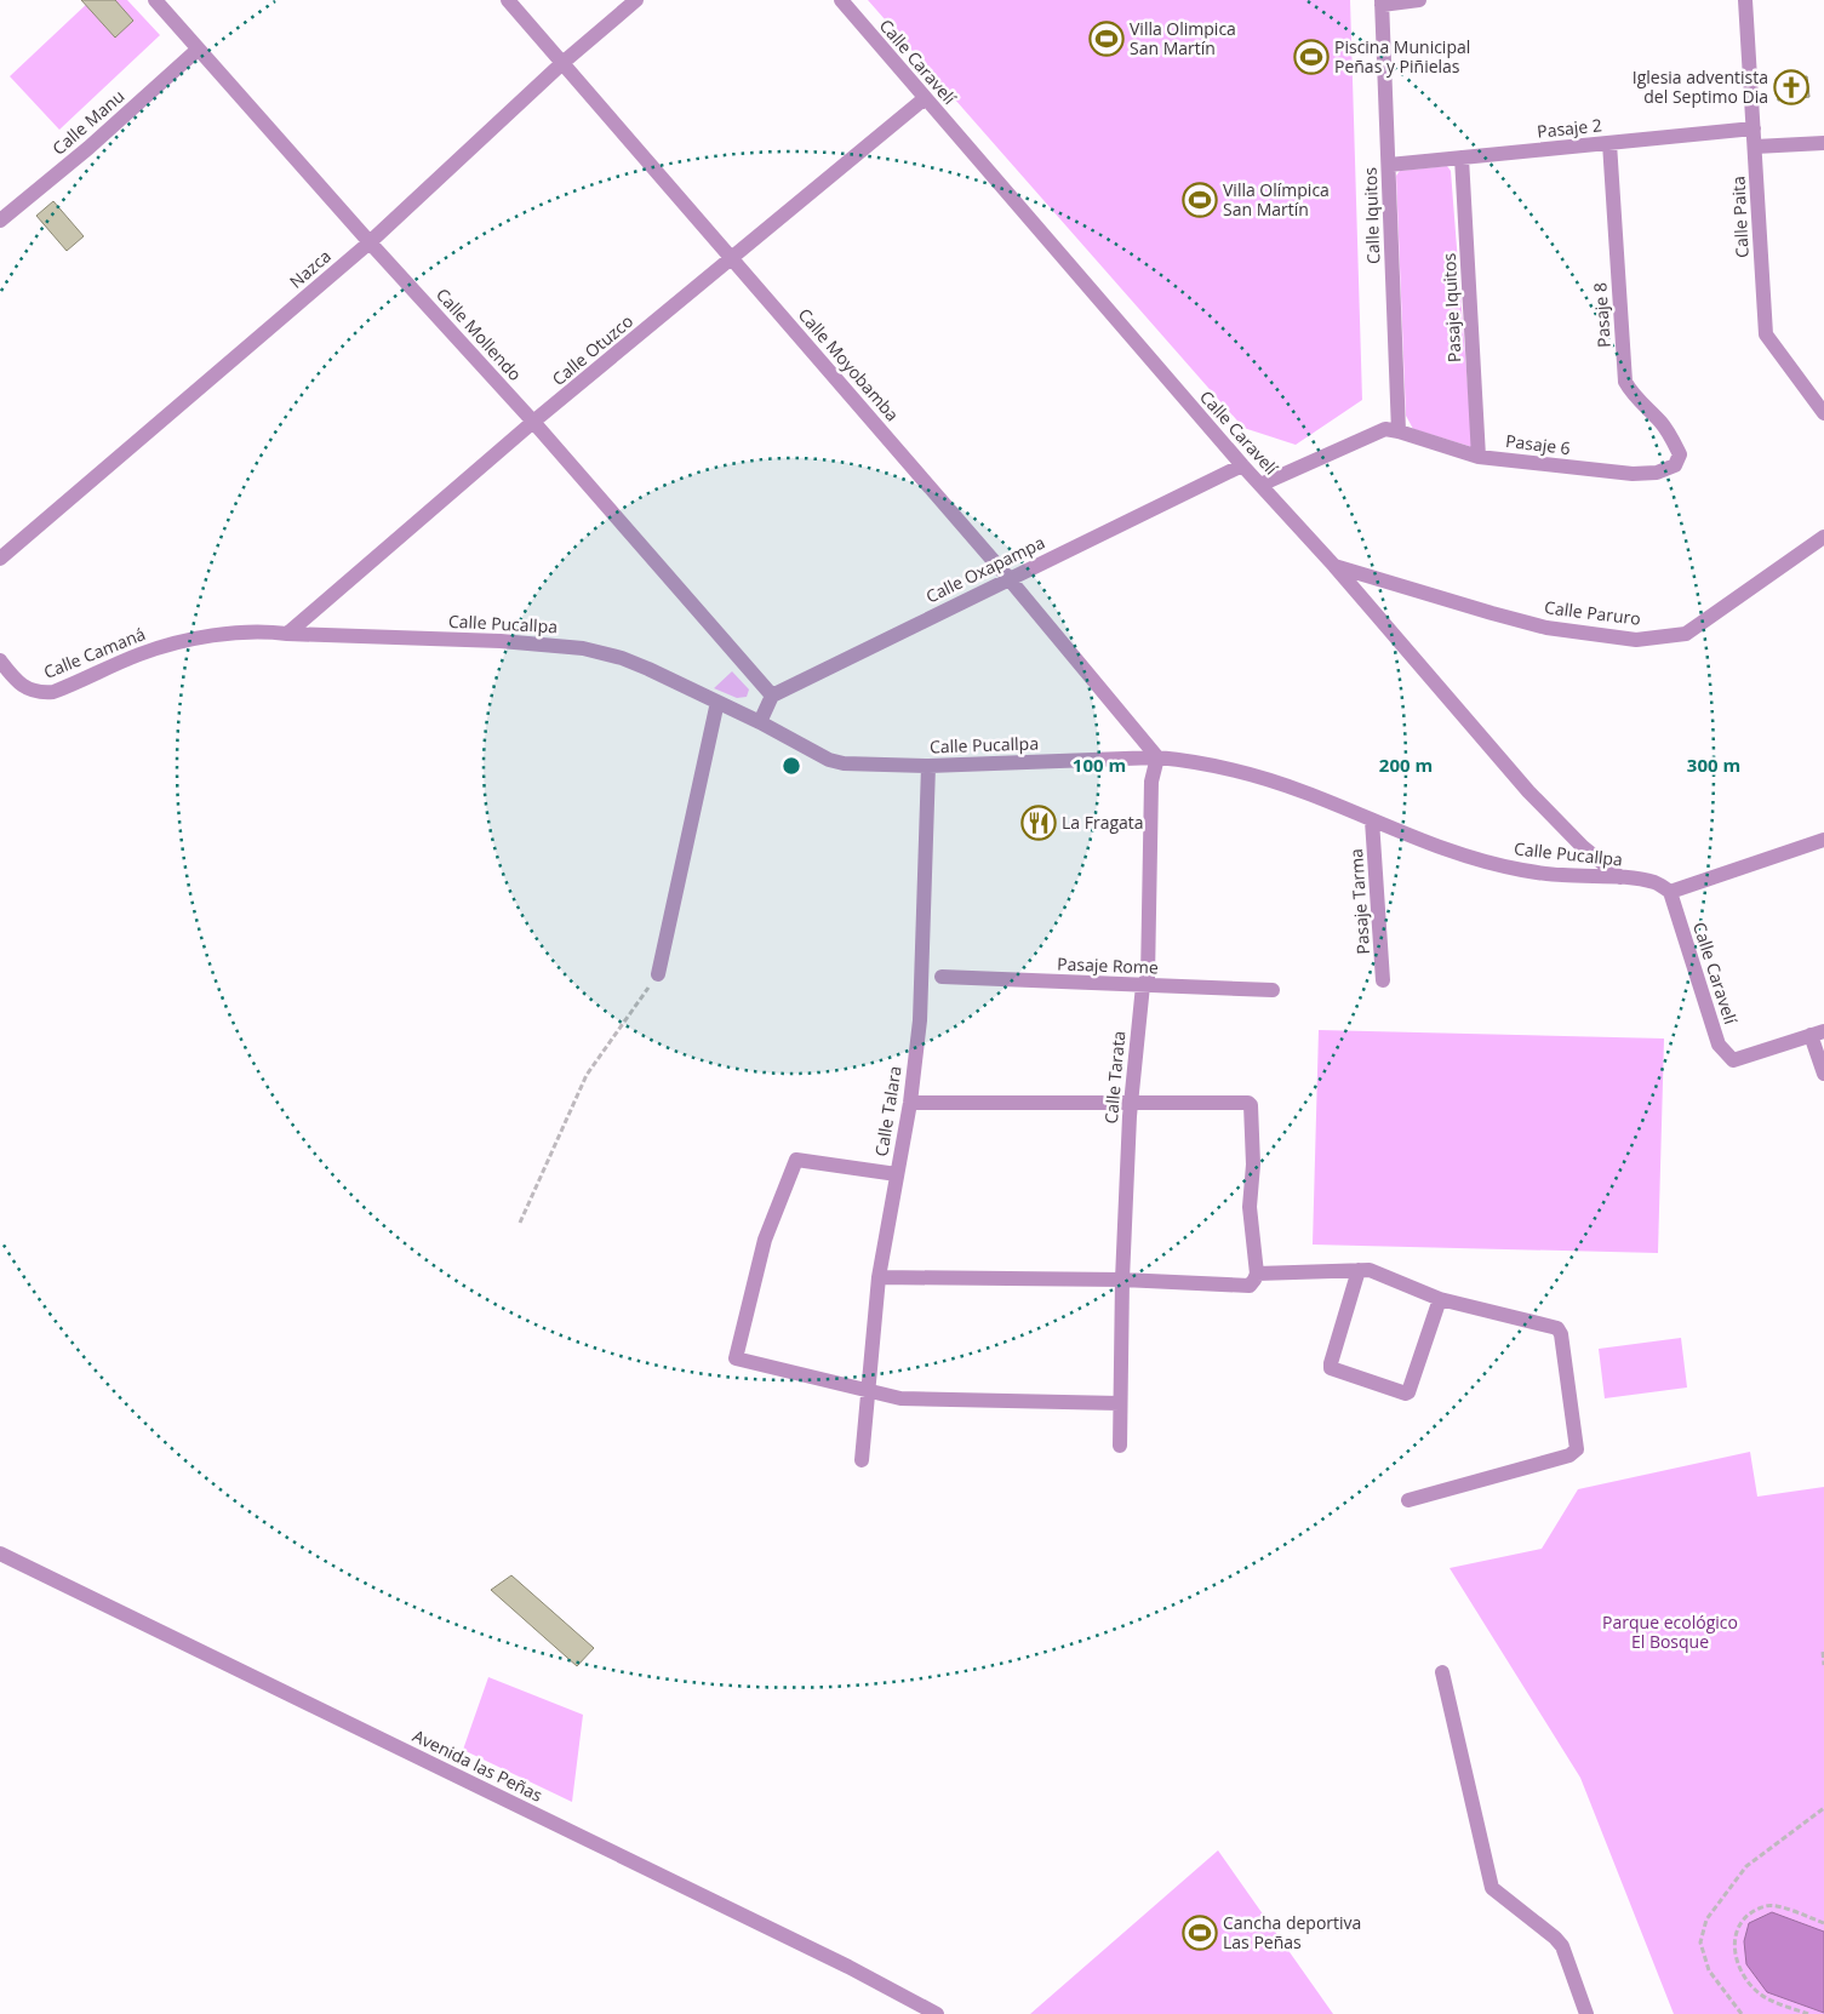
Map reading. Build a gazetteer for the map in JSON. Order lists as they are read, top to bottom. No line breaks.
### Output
{"streets":{"street":["Calle Caravelí","Calle Manu","Pasaje 2","Calle Iquitos","Calle Paita","Nazca","Pasaje Iquitos","Pasaje 8","Calle Mollendo","Calle Otuzco","Calle Moyobamba","Pasaje 6","Calle Oxapampa","Calle Paruro","Calle Pucallpa","Calle Camaná","Pasaje Tarma","Pasaje Rome","Calle Tarata","Calle Talara","Avenida las Peñas"]},"crossings":[["Calle Caravelí","Calle Otuzco"],["Calle Caravelí","Calle Oxapampa"],["Calle Caravelí","Calle Paruro"],["Calle Caravelí","Calle Pucallpa"],["Calle Manu","Calle Mollendo"],["Pasaje 2","Calle Iquitos"],["Pasaje 2","Calle Paita"],["Pasaje 2","Pasaje Iquitos"],["Pasaje 2","Pasaje 8"],["Calle Iquitos","Pasaje 6"],["Nazca","Calle Mollendo"],["Nazca","Calle Moyobamba"],["Pasaje Iquitos","Pasaje 6"],["Pasaje 8","Pasaje 6"],["Calle Mollendo","Calle Otuzco"],["Calle Mollendo","Calle Oxapampa"],["Calle Otuzco","Calle Moyobamba"],["Calle Otuzco","Calle Pucallpa"],["Calle Otuzco","Calle Camaná"],["Calle Moyobamba","Calle Oxapampa"],["Calle Moyobamba","Calle Pucallpa"],["Calle Moyobamba","Calle Tarata"],["Calle Pucallpa","Calle Camaná"],["Calle Pucallpa","Pasaje Tarma"],["Calle Pucallpa","Calle Tarata"],["Calle Pucallpa","Calle Talara"],["Pasaje Rome","Calle Tarata"]],"parks":["Parque ecológico El Bosque"],"places":{"sports":["Villa Olimpica San Martín","Piscina Municipal Peñas y Piñielas","Villa Olímpica San Martín","Cancha deportiva Las Peñas"],"church":["Iglesia adventista del Septimo Dia"],"restaurant":["La Fragata"]},"rings":["100 m","200 m","300 m"]}
